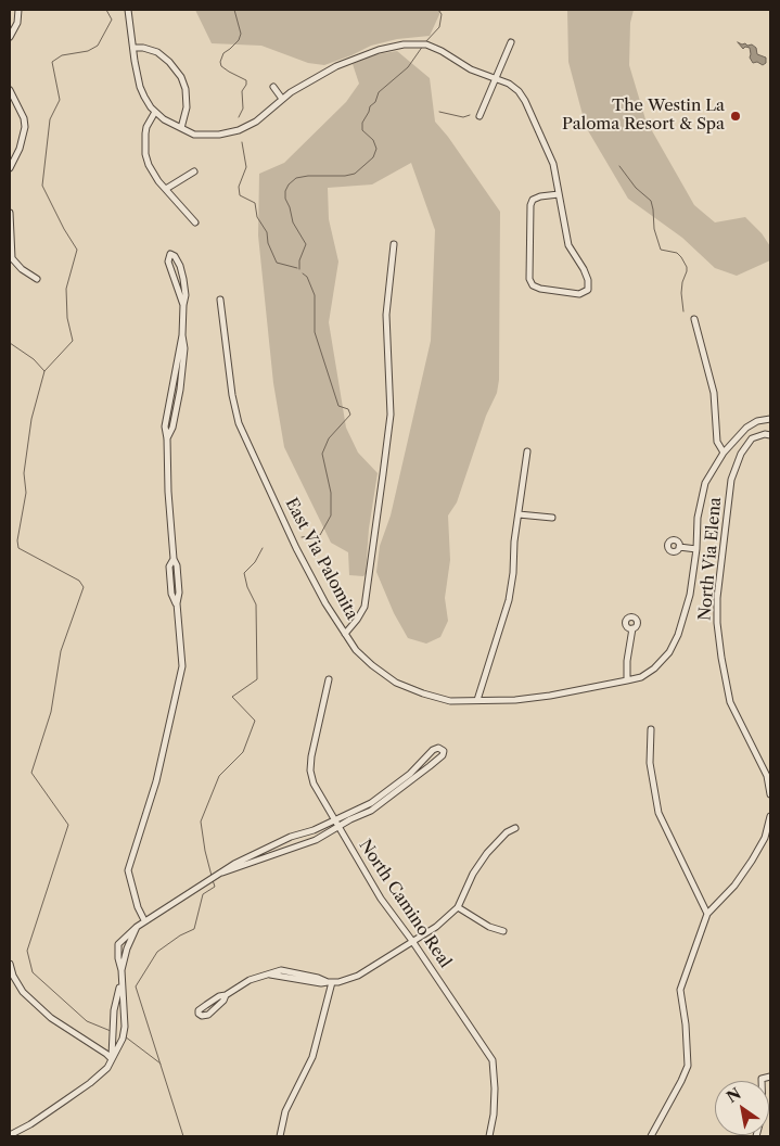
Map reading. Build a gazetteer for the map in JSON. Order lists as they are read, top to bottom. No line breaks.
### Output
{"streets":{"street":["East Via Palomita","North Via Elena","North Camino Real"]},"places":["The Westin La Paloma Resort & Spa"],"north":"top left"}
